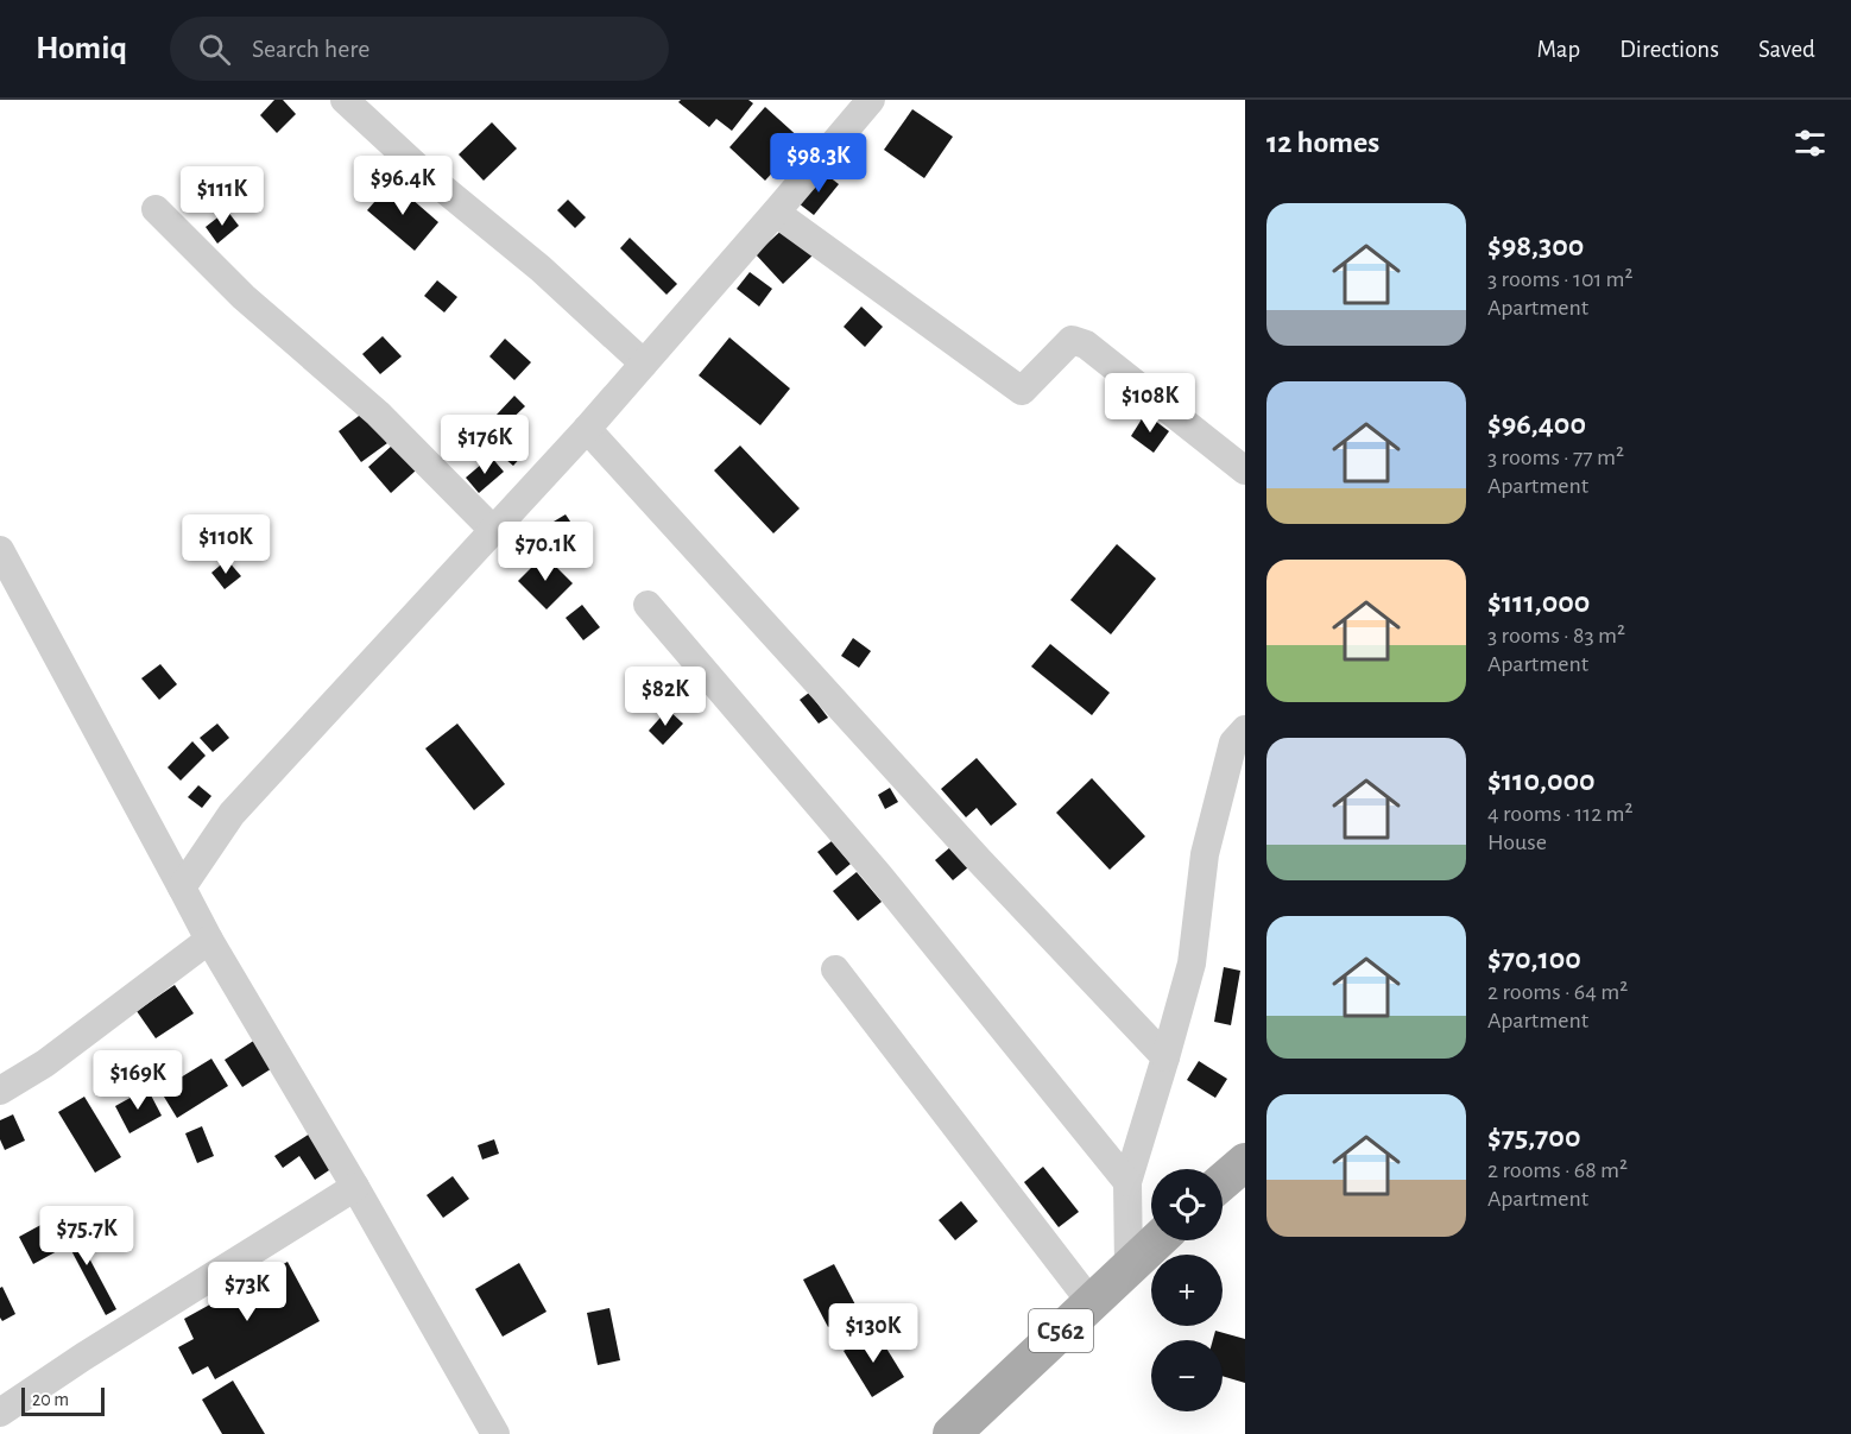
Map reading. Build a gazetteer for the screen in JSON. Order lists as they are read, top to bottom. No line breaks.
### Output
{"streets":{"main road":["C562"]},"scale_bar":"20 m","page":{"header":"Homiq","search":"Search here","nav":["Map","Directions","Saved"],"heading":"12 homes","price":["$98.3K","$96.4K","$111K","$108K","$176K","$110K","$70.1K","$82K","$169K","$75.7K","$73K","$130K"],"list":[{"name":"$98,300","note":"3 rooms · 101 m² · Apartment"},{"name":"$96,400","note":"3 rooms · 77 m² · Apartment"},{"name":"$111,000","note":"3 rooms · 83 m² · Apartment"},{"name":"$110,000","note":"4 rooms · 112 m² · House"},{"name":"$70,100","note":"2 rooms · 64 m² · Apartment"},{"name":"$75,700","note":"2 rooms · 68 m² · Apartment"}],"map_buttons":["+","−"],"scale":"20 m"}}
